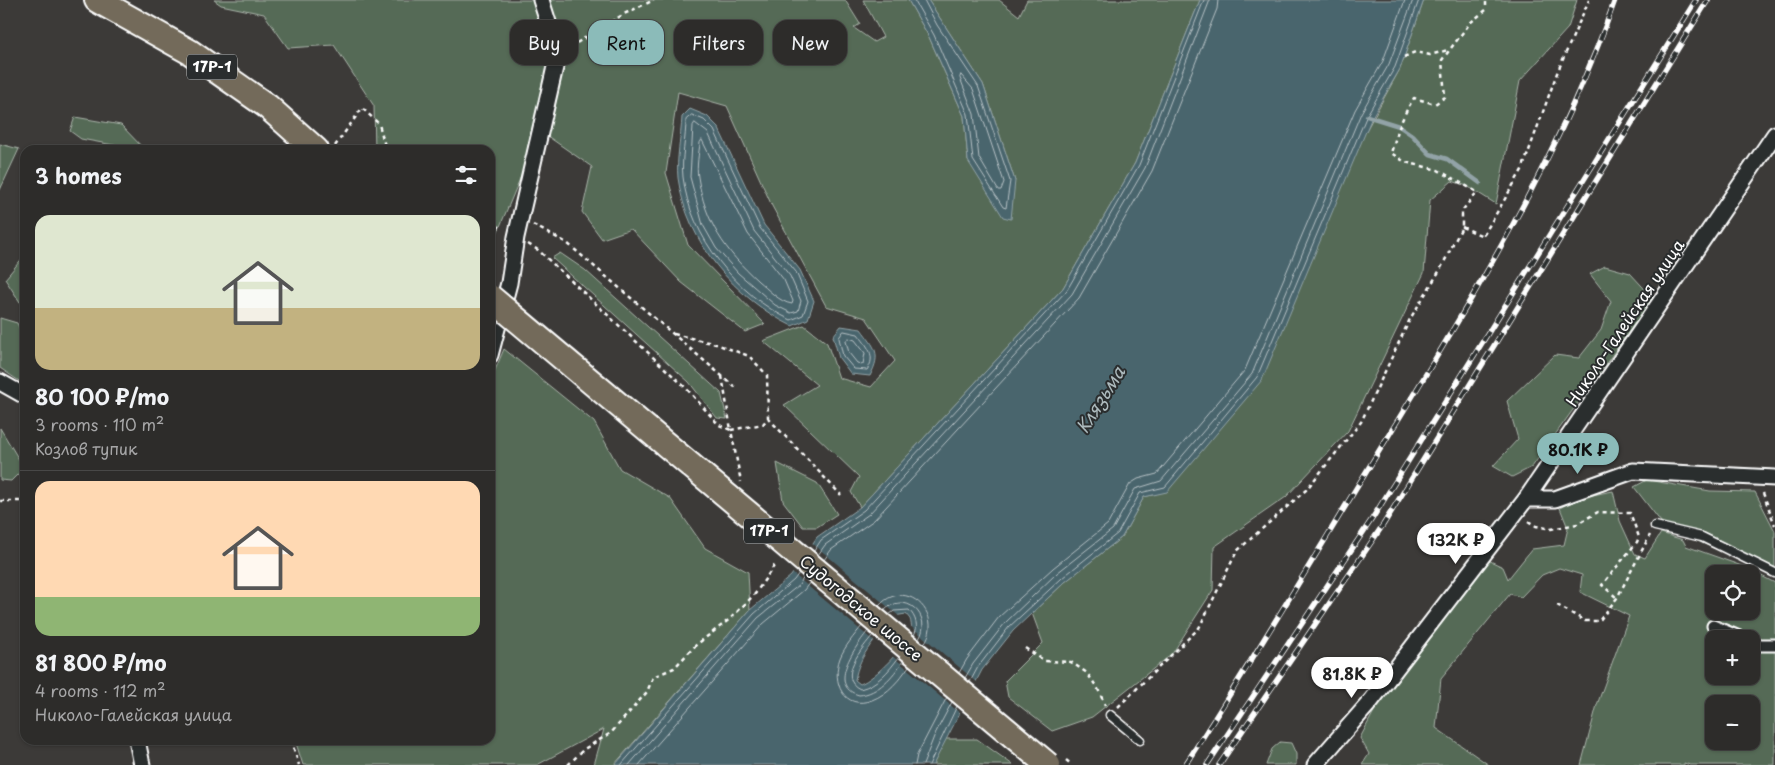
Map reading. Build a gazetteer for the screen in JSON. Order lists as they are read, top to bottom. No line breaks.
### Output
{"streets":{"main road":["17Р-1","Судогодское шоссе"],"street":["Николо-Галейская улица"]},"water":["Клязьма"],"page":{"chip":["Buy","Rent","Filters","New"],"heading":"3 homes","list":[{"name":"80 100 ₽/mo","note":"3 rooms · 110 m² · Козлов тупик"},{"name":"81 800 ₽/mo","note":"4 rooms · 112 m² · Николо-Галейская улица"}],"price":["80.1K ₽","132K ₽","81.8K ₽"],"map_buttons":["+","−"]}}
